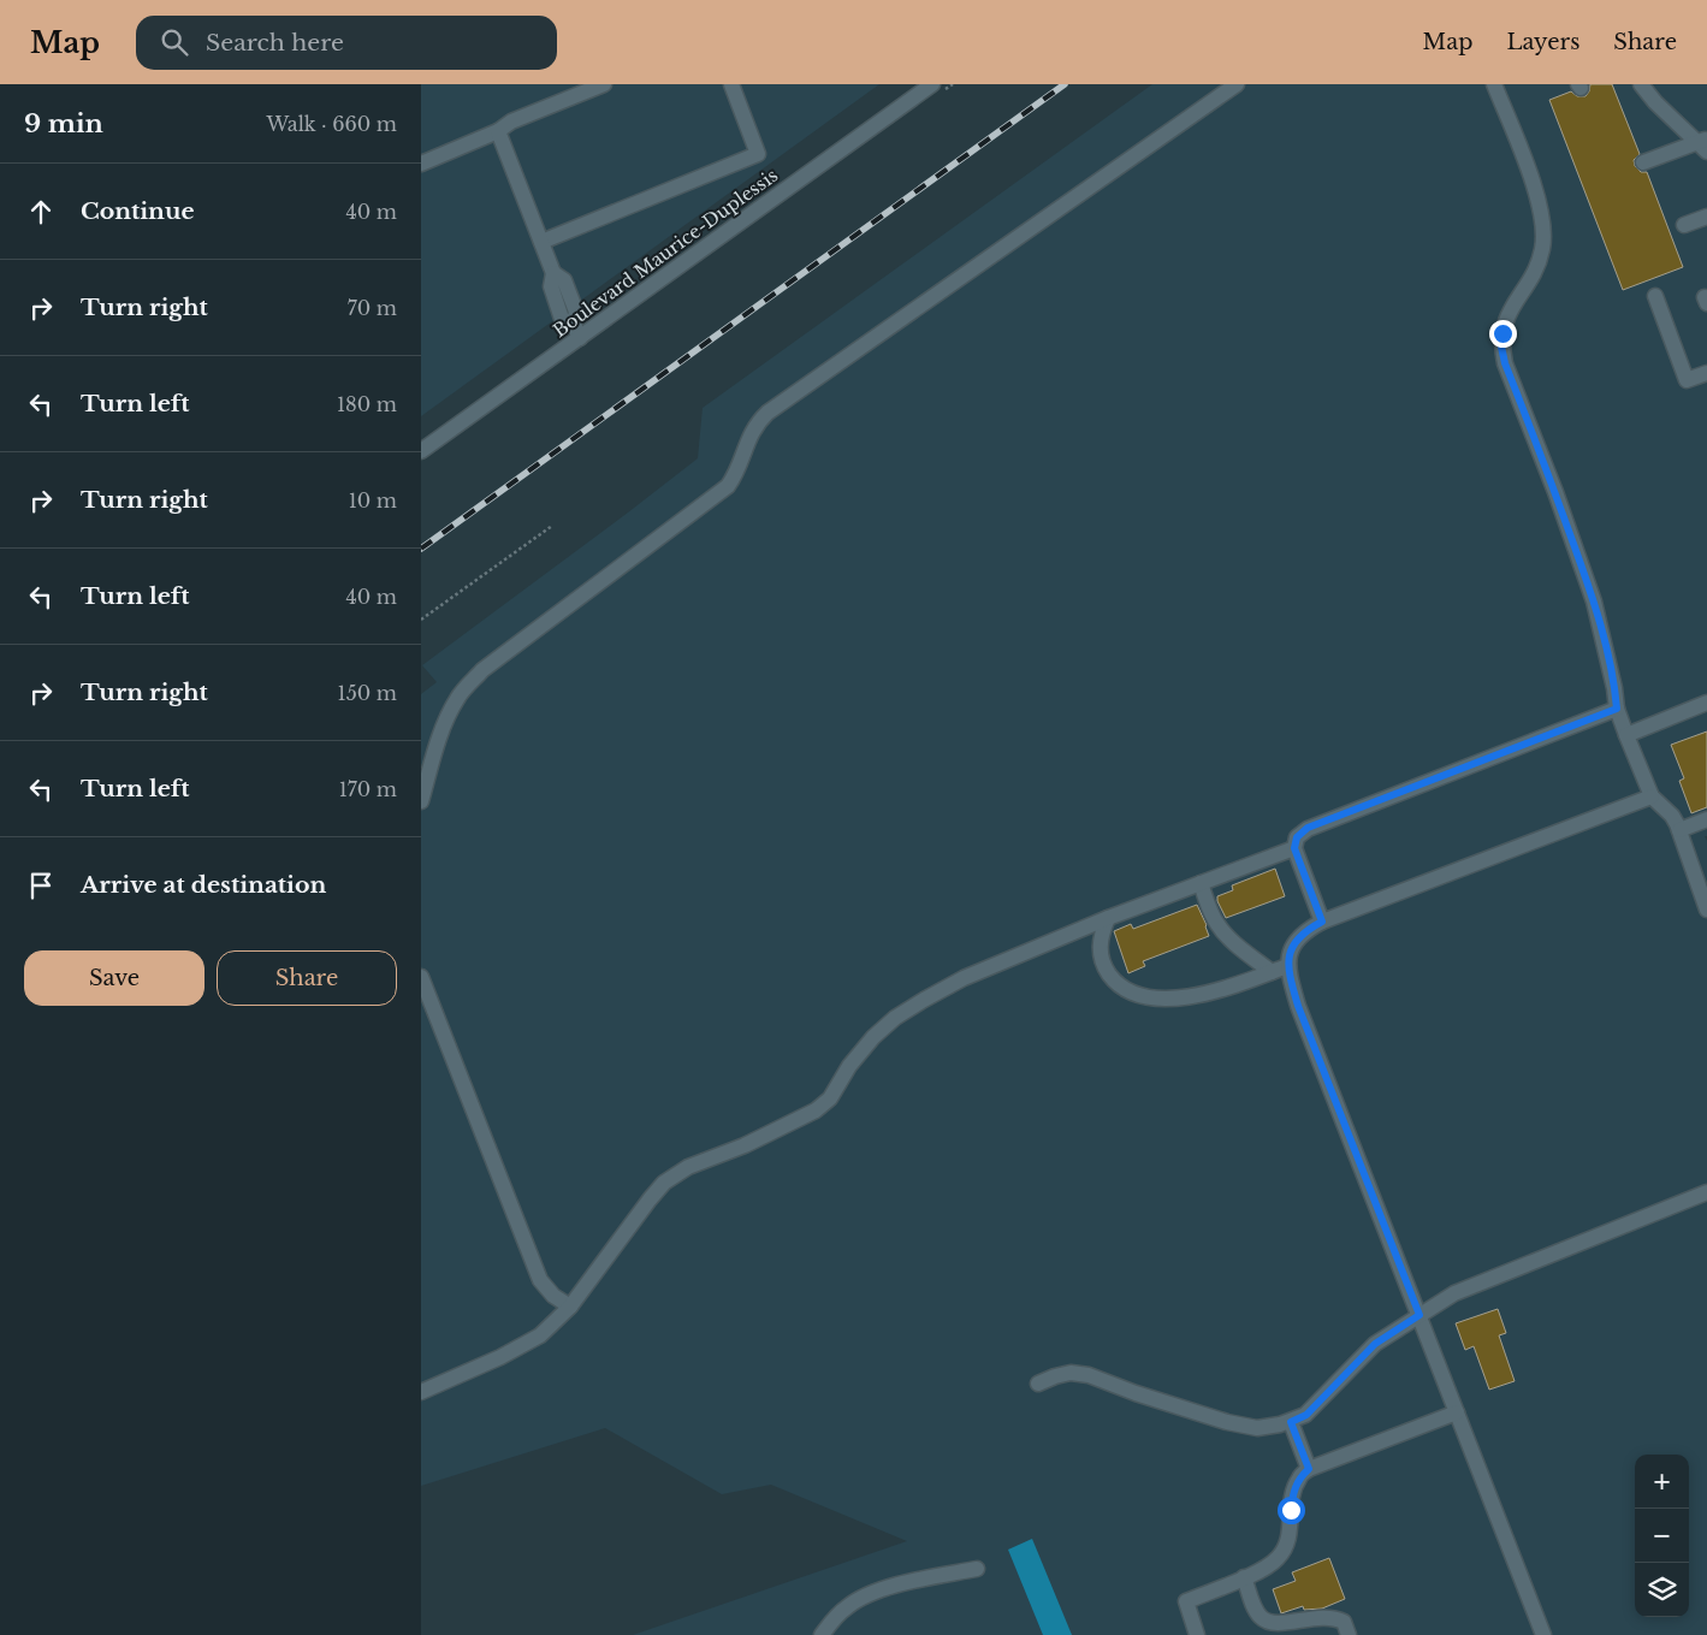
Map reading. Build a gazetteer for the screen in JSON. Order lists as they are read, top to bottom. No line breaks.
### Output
{"streets":{"street":["Boulevard Maurice-Duplessis"]},"page":{"header":"Map","search":"Search here","nav":["Map","Layers","Share"],"heading":["9 min","Walk · 660 m"],"list":[["Continue","40 m"],["Turn right","70 m"],["Turn left","180 m"],["Turn right","10 m"],["Turn left","40 m"],["Turn right","150 m"],["Turn left","170 m"],"Arrive at destination"],"buttons":["Save","Share"],"map_buttons":["+","−"]}}
